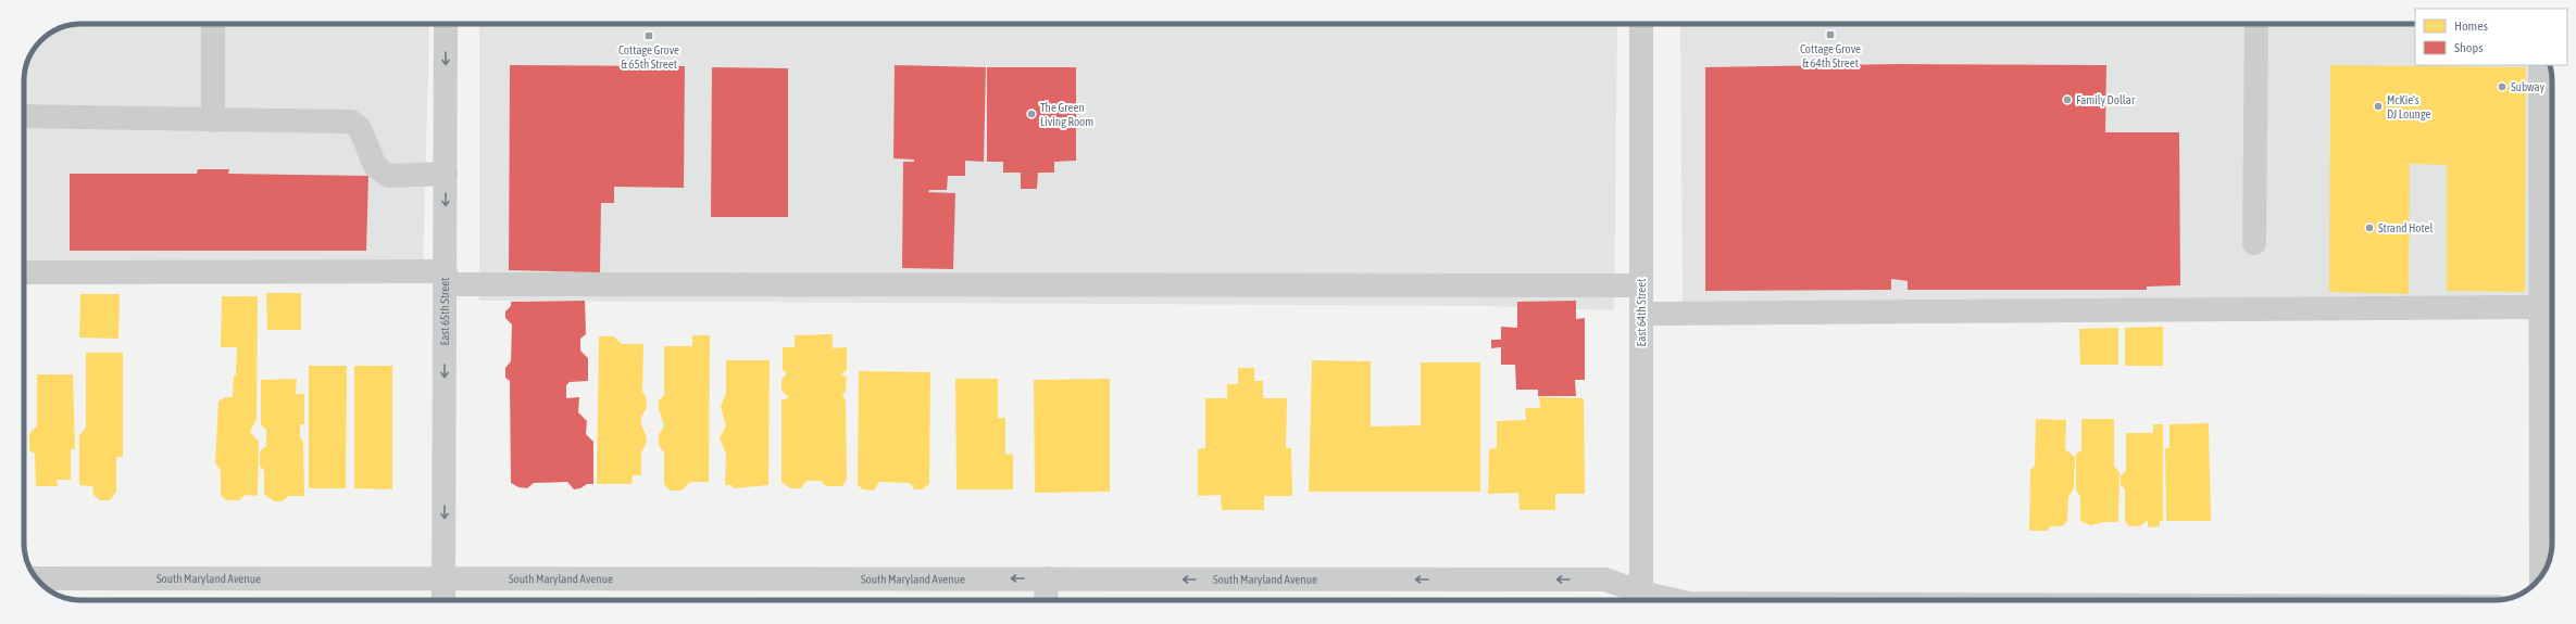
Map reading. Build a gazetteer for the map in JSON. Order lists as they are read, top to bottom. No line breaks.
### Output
{"streets":{"street":["East 65th Street","East 64th Street","South Maryland Avenue"]},"crossings":[["East 65th Street","South Maryland Avenue"],["East 64th Street","South Maryland Avenue"]],"one_way":["East 65th Street","South Maryland Avenue"],"places":{"transit":["Cottage Grove & 64th Street","Cottage Grove & 65th Street"],"other":["Subway","Family Dollar","McKie's DJ Lounge","The Green Living Room","Strand Hotel"]},"legend":["Homes","Shops"]}
